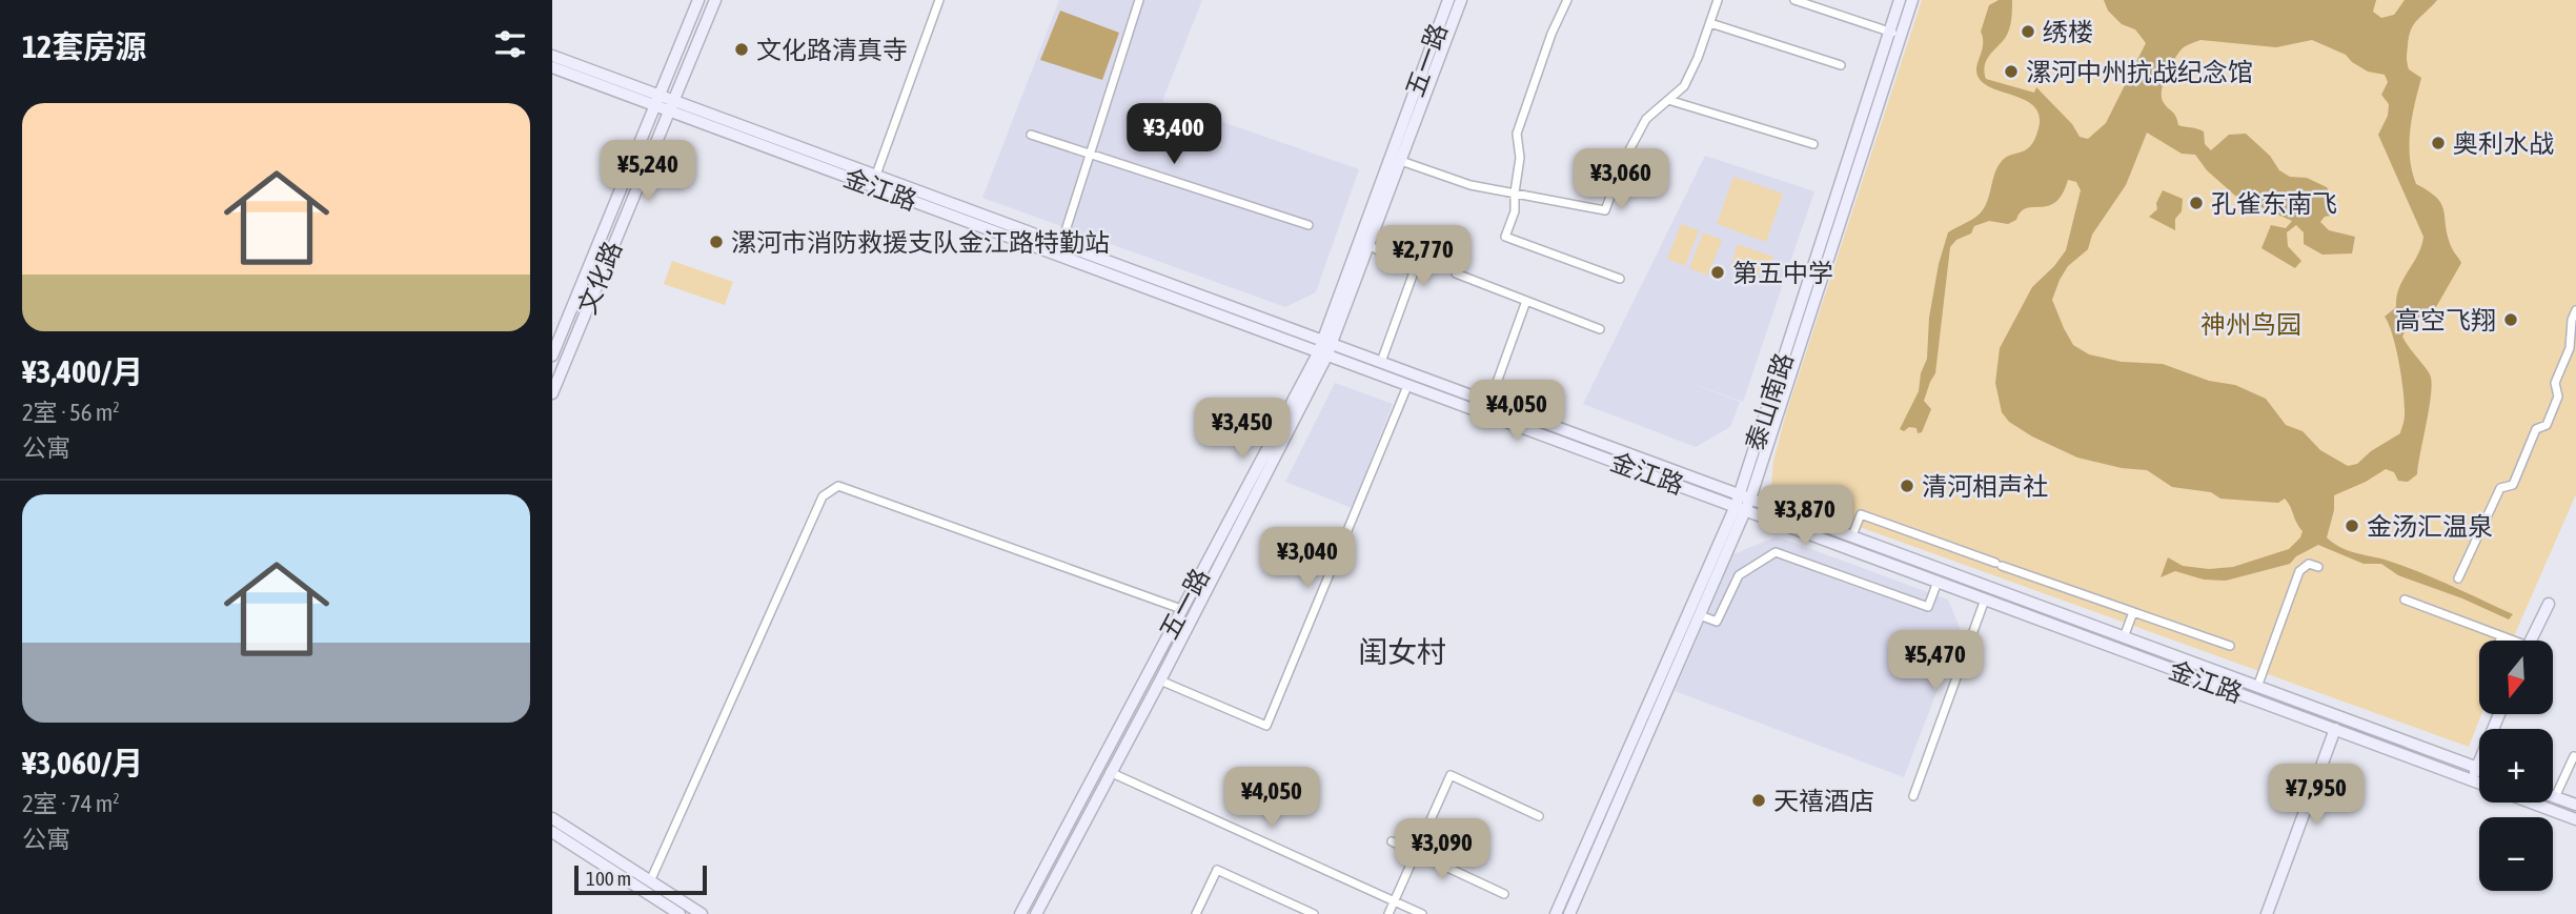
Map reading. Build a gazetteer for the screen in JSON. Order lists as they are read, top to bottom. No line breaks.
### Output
{"streets":{"street":["五一路","金江路","文化路","泰山南路"]},"crossings":[["五一路","金江路"],["金江路","文化路"],["金江路","泰山南路"]],"districts":["闺女村"],"parks":["神州鸟园"],"places":["绣楼","文化路清真寺","漯河中州抗战纪念馆","奥利水战","孔雀东南飞","漯河市消防救援支队金江路特勤站","第五中学","高空飞翔","清河相声社","金汤汇温泉","天禧酒店"],"scale_bar":"100 m","north":"bottom","page":{"heading":"12套房源","list":[{"name":"¥3,400/月","note":"2室 · 56 m² · 公寓"},{"name":"¥3,060/月","note":"2室 · 74 m² · 公寓"}],"price":["¥3,400","¥5,240","¥3,060","¥2,770","¥4,050","¥3,450","¥3,870","¥3,040","¥5,470","¥7,950","¥4,050","¥3,090"],"map_buttons":["+","−"],"scale":"100 m"}}
